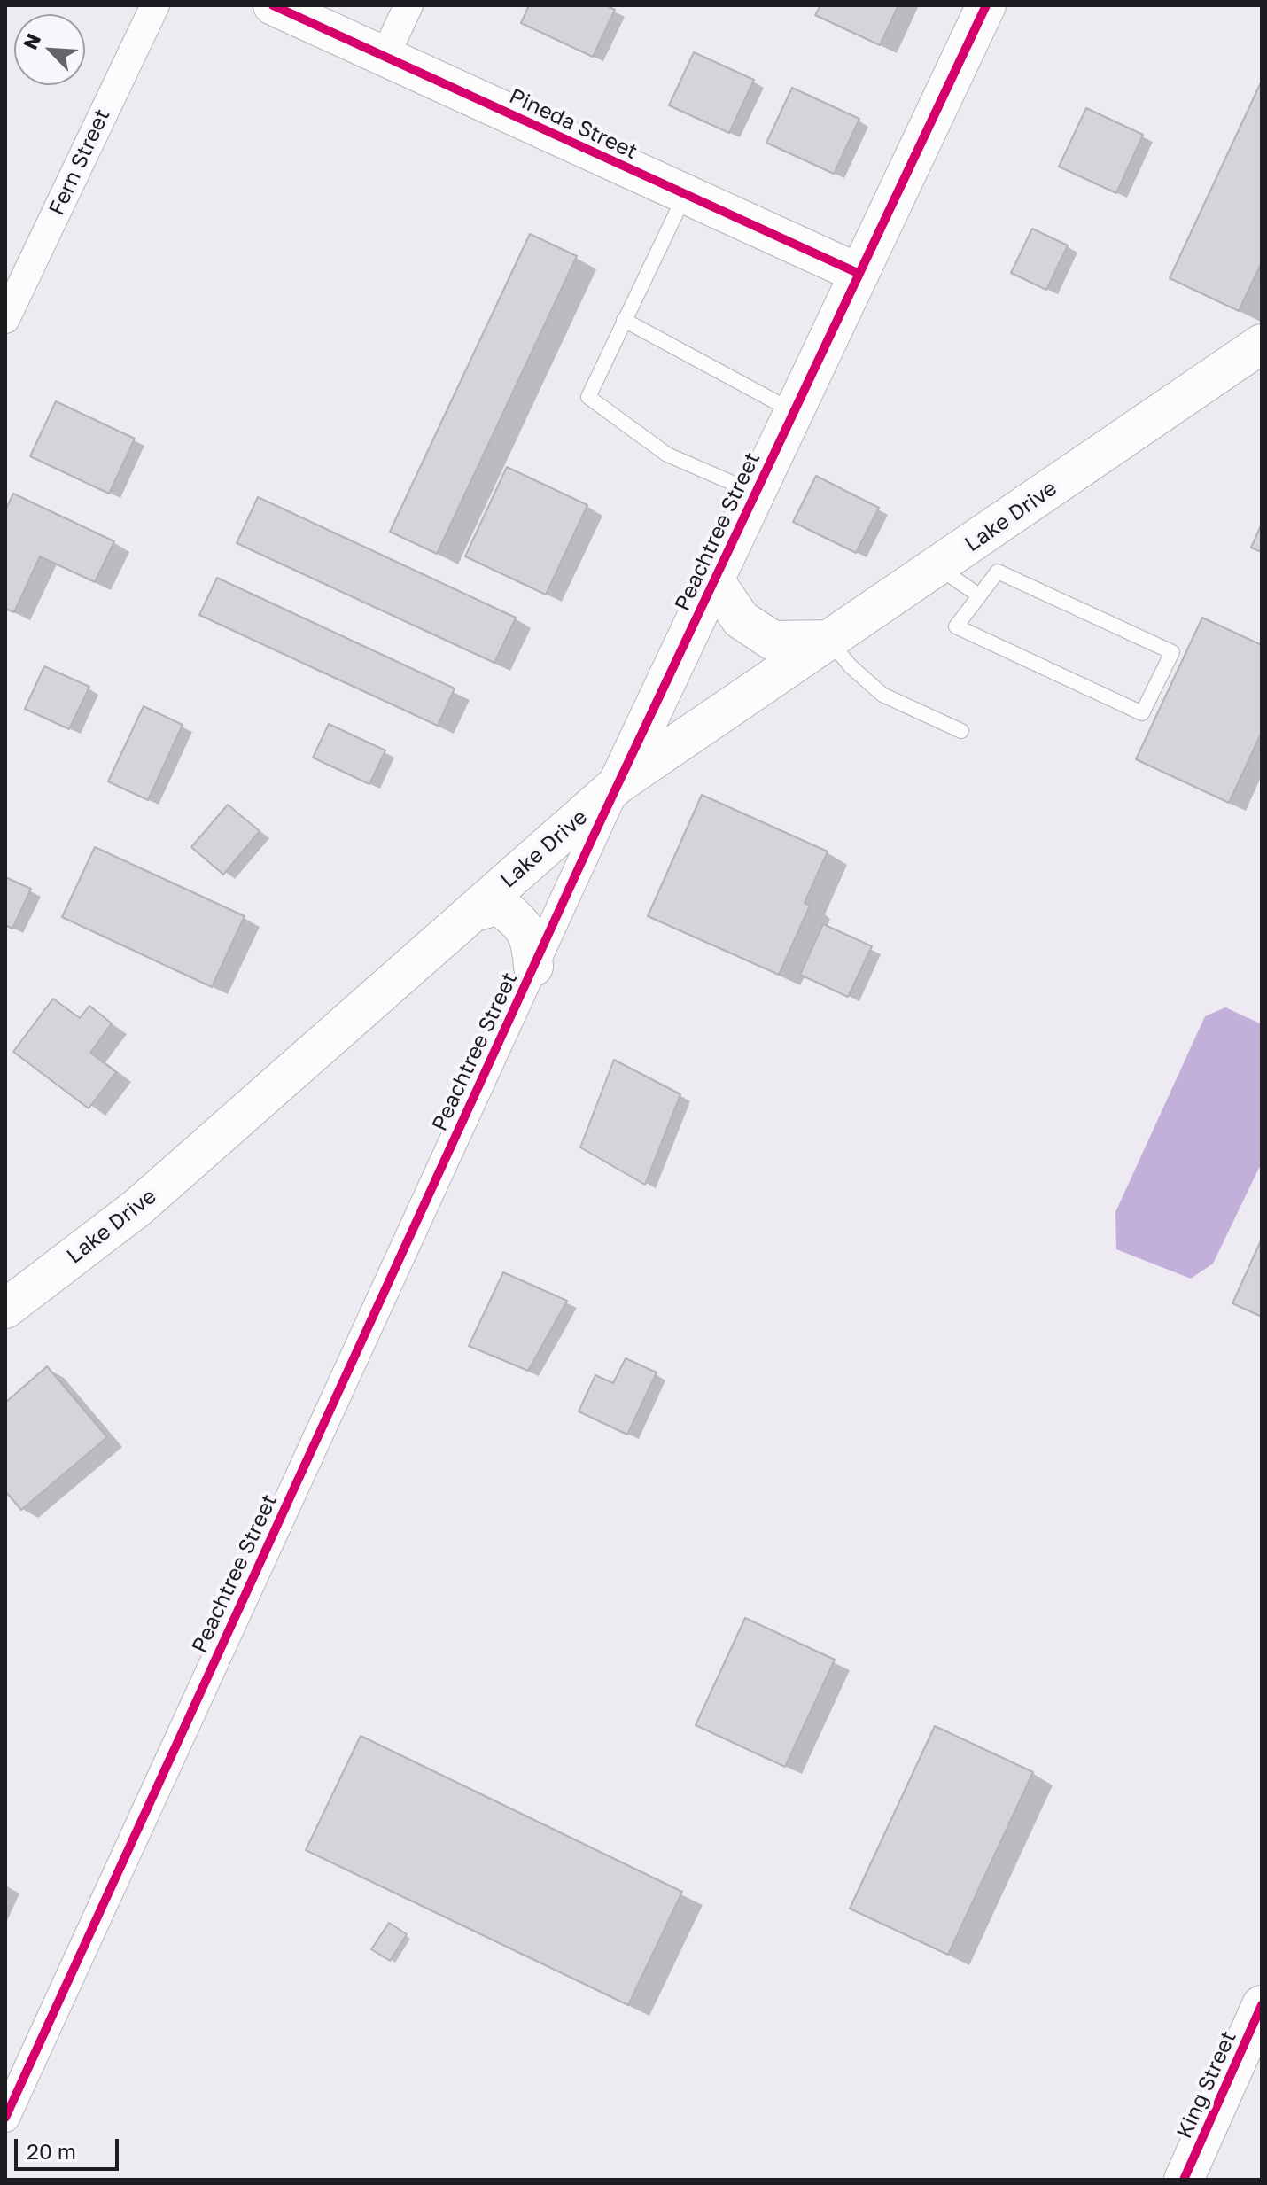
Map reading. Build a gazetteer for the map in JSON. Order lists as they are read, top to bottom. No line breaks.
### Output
{"streets":{"street":["Pineda Street","Fern Street","Lake Drive","Peachtree Street","King Street"]},"crossings":[["Pineda Street","Peachtree Street"],["Lake Drive","Peachtree Street"]],"scale_bar":"20 m","north":"top left"}
